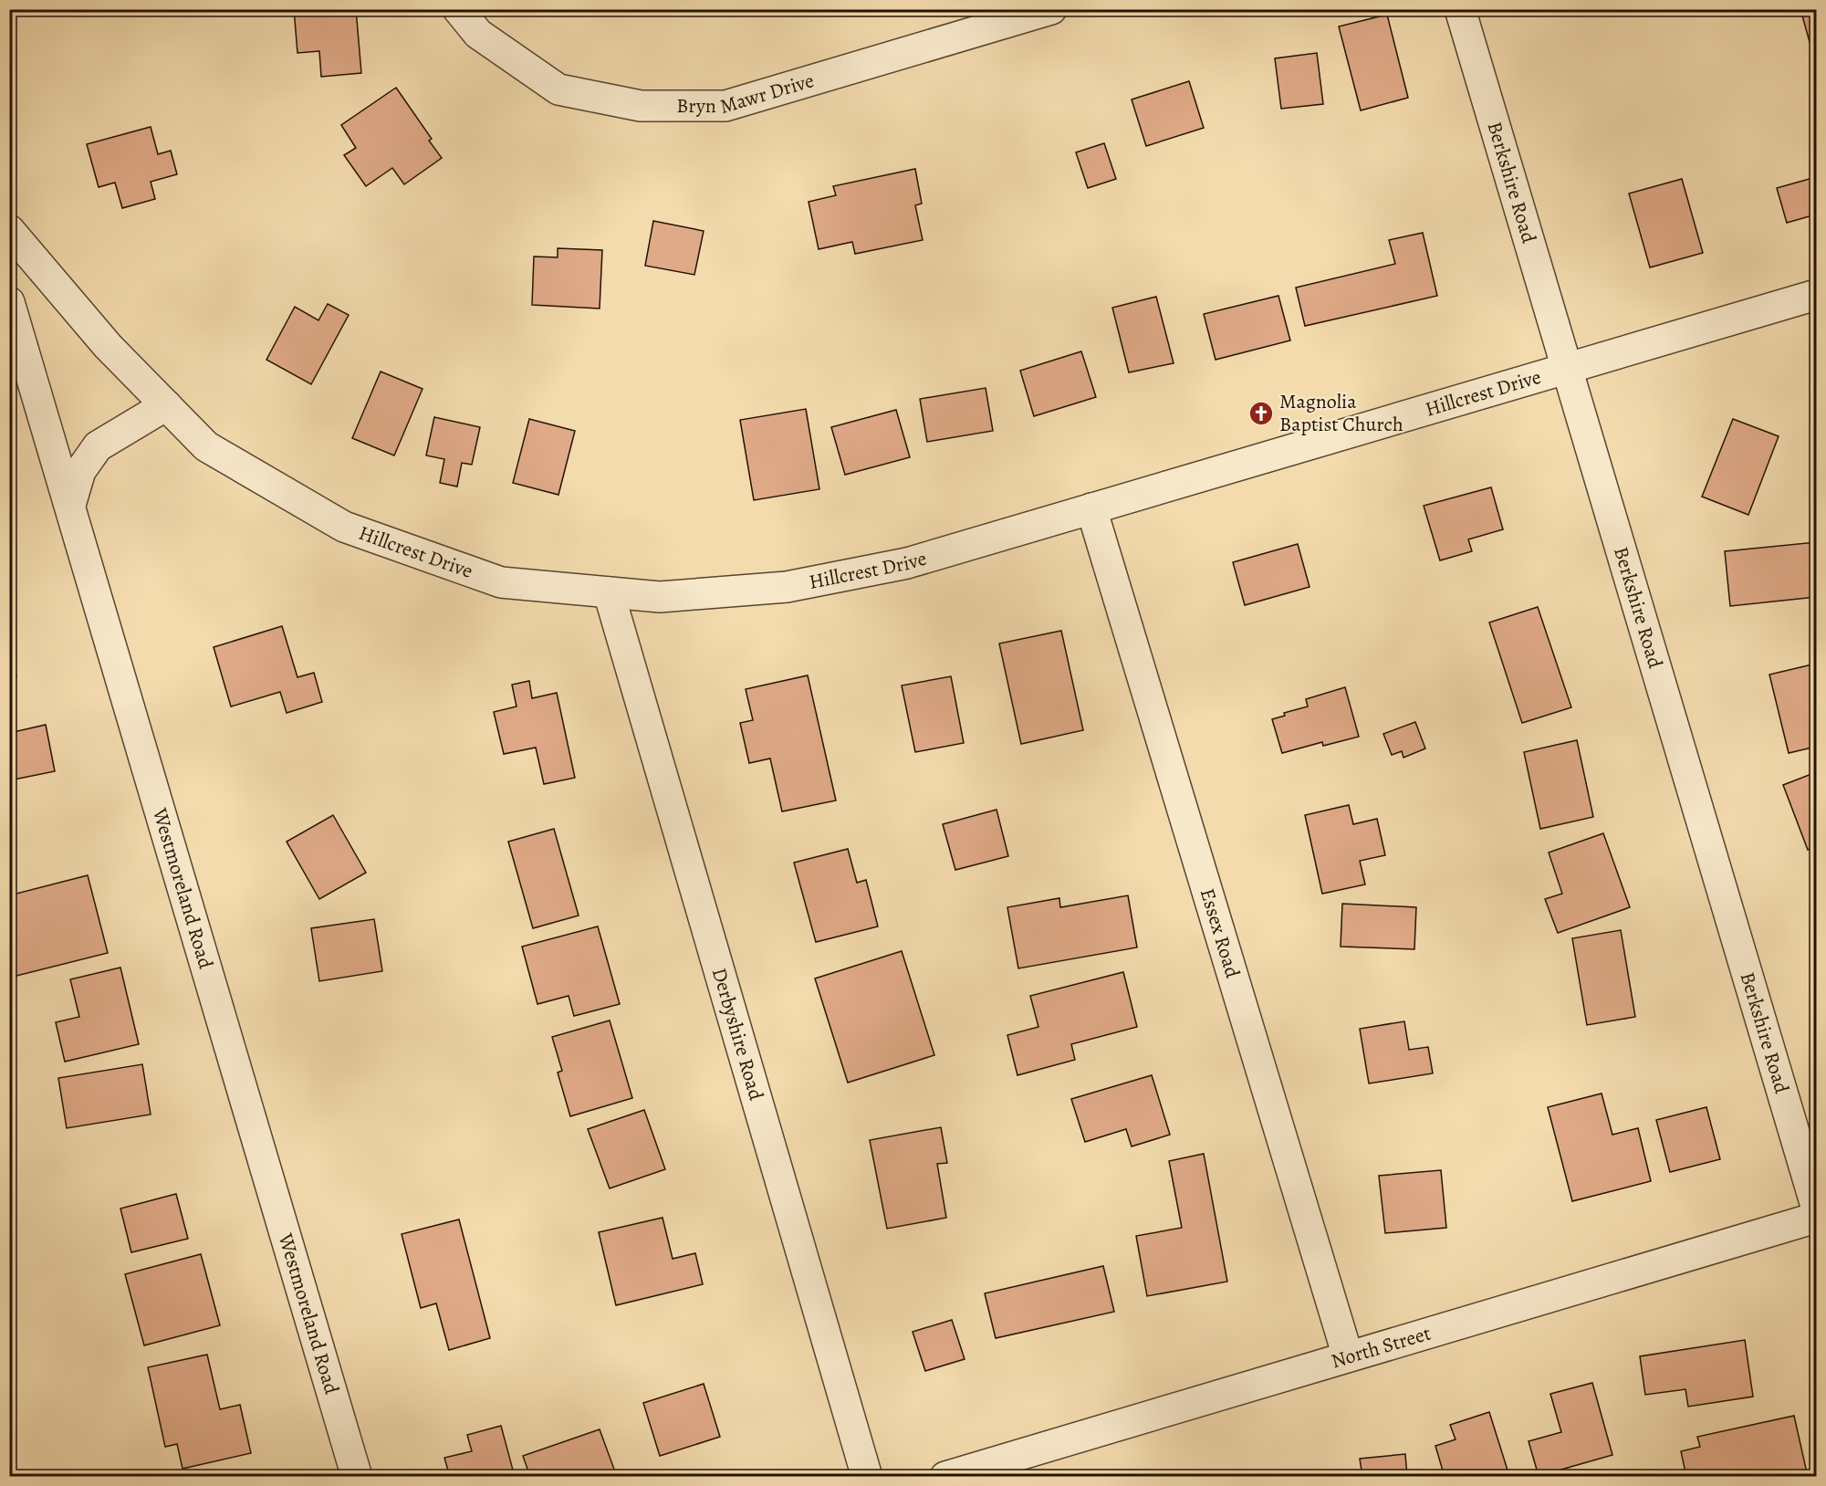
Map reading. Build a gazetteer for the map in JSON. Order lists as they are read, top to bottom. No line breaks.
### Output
{"streets":{"street":["Bryn Mawr Drive","Berkshire Road","Hillcrest Drive","Westmoreland Road","Essex Road","Derbyshire Road","North Street"]},"crossings":[["Berkshire Road","Hillcrest Drive"],["Hillcrest Drive","Essex Road"],["Hillcrest Drive","Derbyshire Road"],["Essex Road","North Street"]],"places":{"church":["Magnolia Baptist Church"]}}
